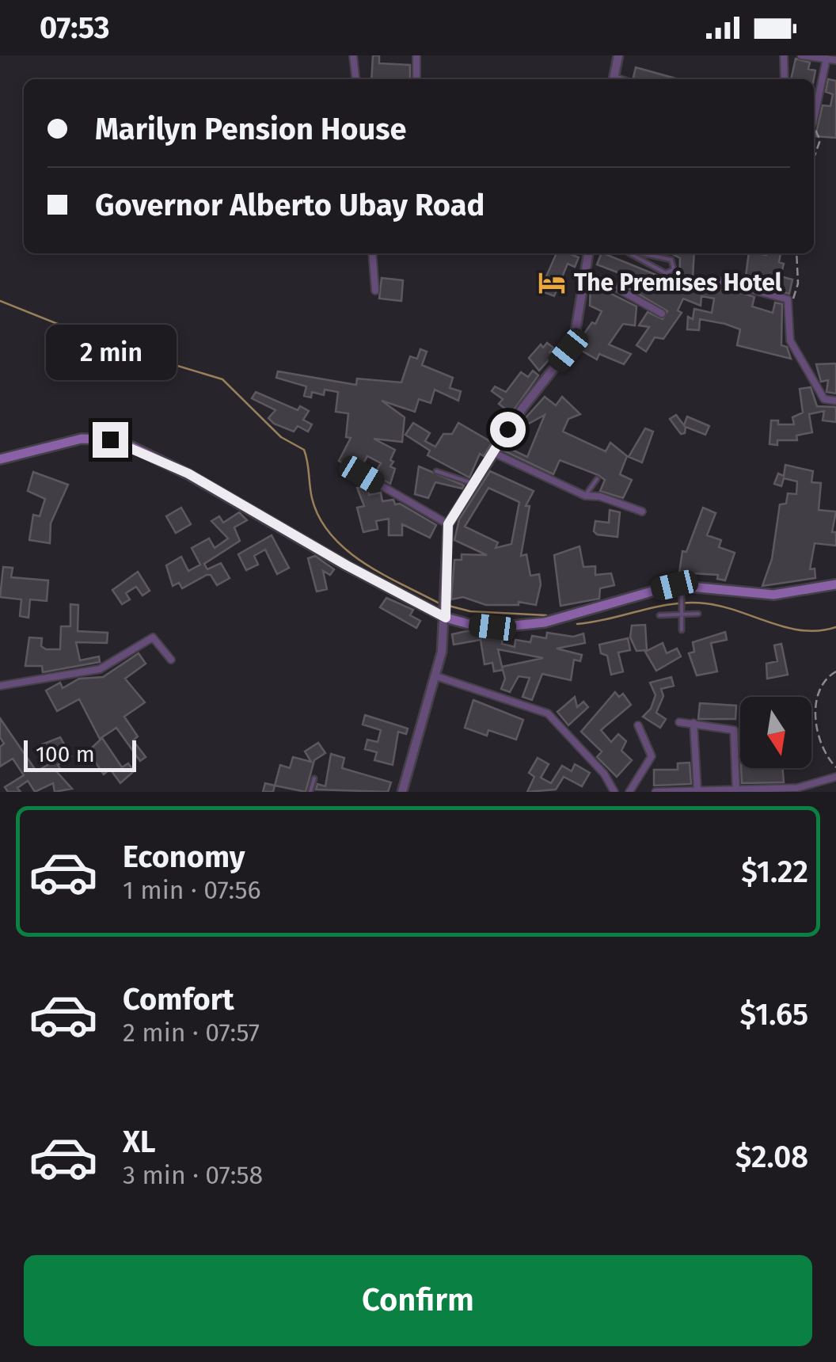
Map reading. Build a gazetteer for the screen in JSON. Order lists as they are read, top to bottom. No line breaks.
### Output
{"places":{"hotel":["The Premises Hotel"]},"scale_bar":"100 m","north":"bottom","page":{"status":"07:53","banner":["Marilyn Pension House","Governor Alberto Ubay Road"],"bubble":"2 min","scale":"100 m","list":[{"name":"Economy","note":"1 min · 07:56","value":"$1.22"},{"name":"Comfort","note":"2 min · 07:57","value":"$1.65"},{"name":"XL","note":"3 min · 07:58","value":"$2.08"}],"buttons":"Confirm"}}
